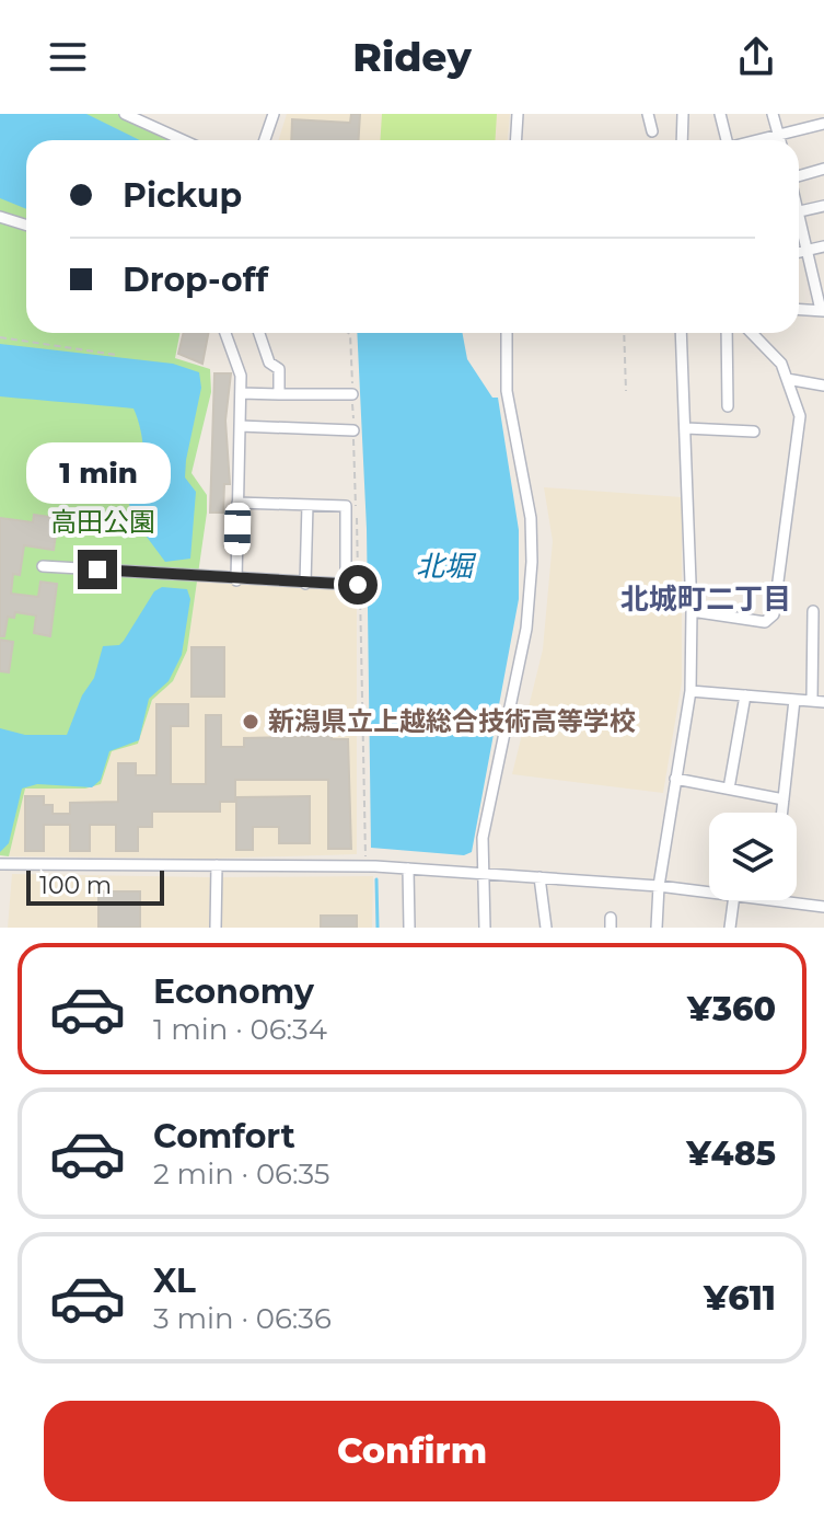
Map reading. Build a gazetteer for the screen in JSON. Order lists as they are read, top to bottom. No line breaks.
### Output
{"districts":["北城町二丁目"],"water":["北堀"],"parks":["高田公園"],"places":["新潟県立上越総合技術高等学校"],"scale_bar":"100 m","page":{"header":"Ridey","banner":["Pickup","Drop-off"],"bubble":"1 min","scale":"100 m","list":[{"name":"Economy","note":"1 min · 06:34","value":"¥360"},{"name":"Comfort","note":"2 min · 06:35","value":"¥485"},{"name":"XL","note":"3 min · 06:36","value":"¥611"}],"buttons":"Confirm"}}
